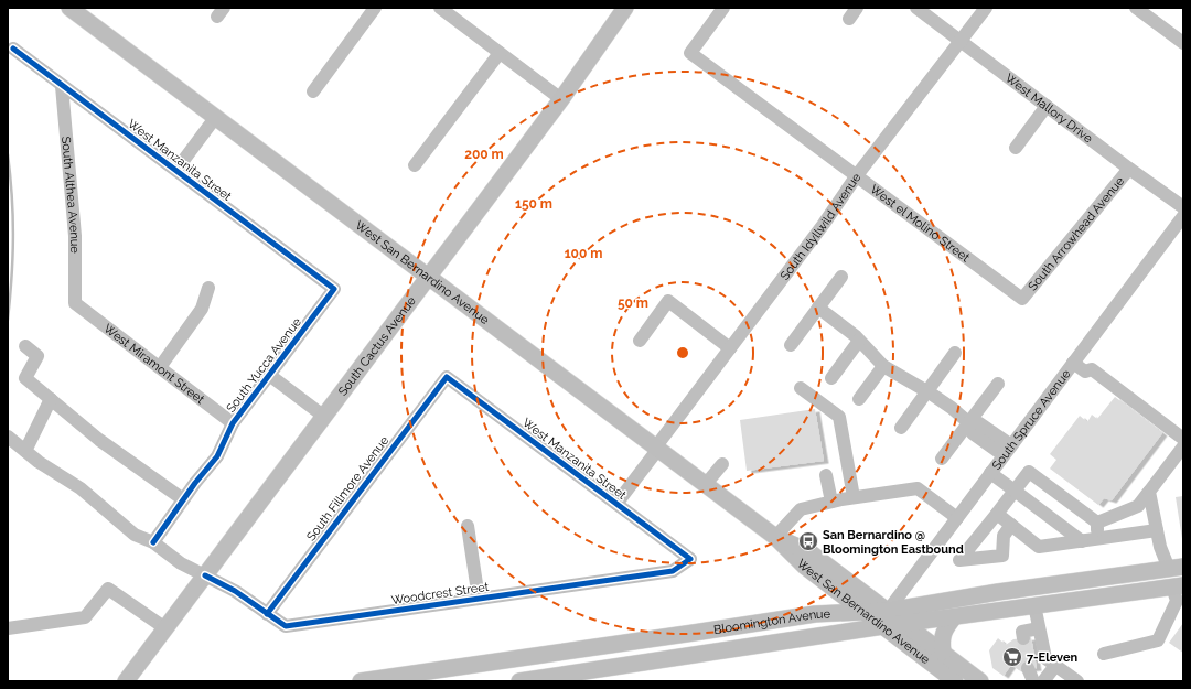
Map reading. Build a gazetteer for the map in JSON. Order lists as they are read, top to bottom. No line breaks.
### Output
{"streets":{"main road":["West San Bernardino Avenue","South Cactus Avenue","Bloomington Avenue"],"street":["West Mallory Drive","West Manzanita Street","South Althea Avenue","West el Molino Street","South Idyllwild Avenue","South Arrowhead Avenue","West Miramont Street","South Yucca Avenue","South Spruce Avenue","South Fillmore Avenue","Woodcrest Street"]},"crossings":[["West Mallory Drive","South Idyllwild Avenue"],["West Mallory Drive","South Arrowhead Avenue"],["West Manzanita Street","South Althea Avenue"],["West Manzanita Street","South Idyllwild Avenue"],["West Manzanita Street","South Yucca Avenue"],["West Manzanita Street","South Fillmore Avenue"],["West Manzanita Street","Woodcrest Street"],["South Althea Avenue","West Miramont Street"],["West el Molino Street","South Idyllwild Avenue"],["West el Molino Street","South Arrowhead Avenue"],["South Idyllwild Avenue","West San Bernardino Avenue"],["West San Bernardino Avenue","South Cactus Avenue"],["West San Bernardino Avenue","South Spruce Avenue"],["West San Bernardino Avenue","Bloomington Avenue"],["South Cactus Avenue","Woodcrest Street"],["West Miramont Street","South Yucca Avenue"],["South Yucca Avenue","Woodcrest Street"],["South Spruce Avenue","Bloomington Avenue"],["South Fillmore Avenue","Woodcrest Street"]],"places":{"bus stop":["San Bernardino @ Bloomington Eastbound"],"supermarket":["7-Eleven"]},"rings":["200 m","150 m","100 m","50 m"]}
